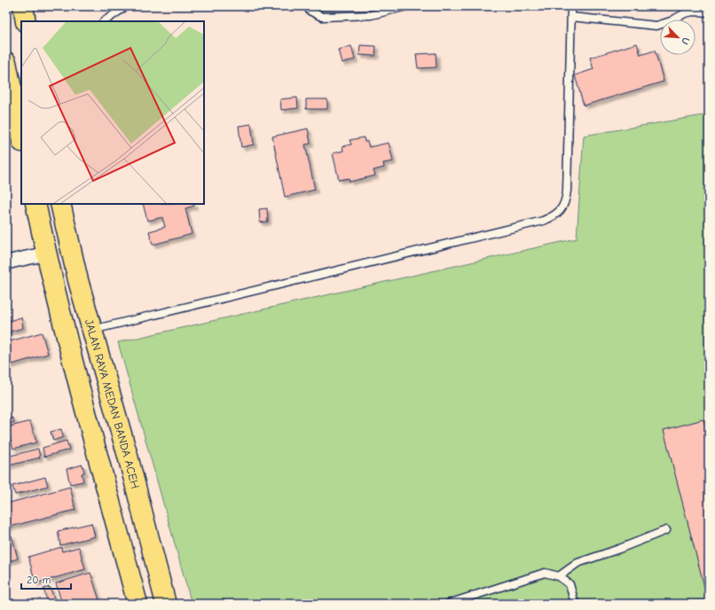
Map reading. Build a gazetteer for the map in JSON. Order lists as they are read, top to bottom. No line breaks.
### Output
{"streets":{"highway":["JALAN RAYA MEDAN BANDA ACEH"]},"scale_bar":"20 m","north":"bottom right"}
